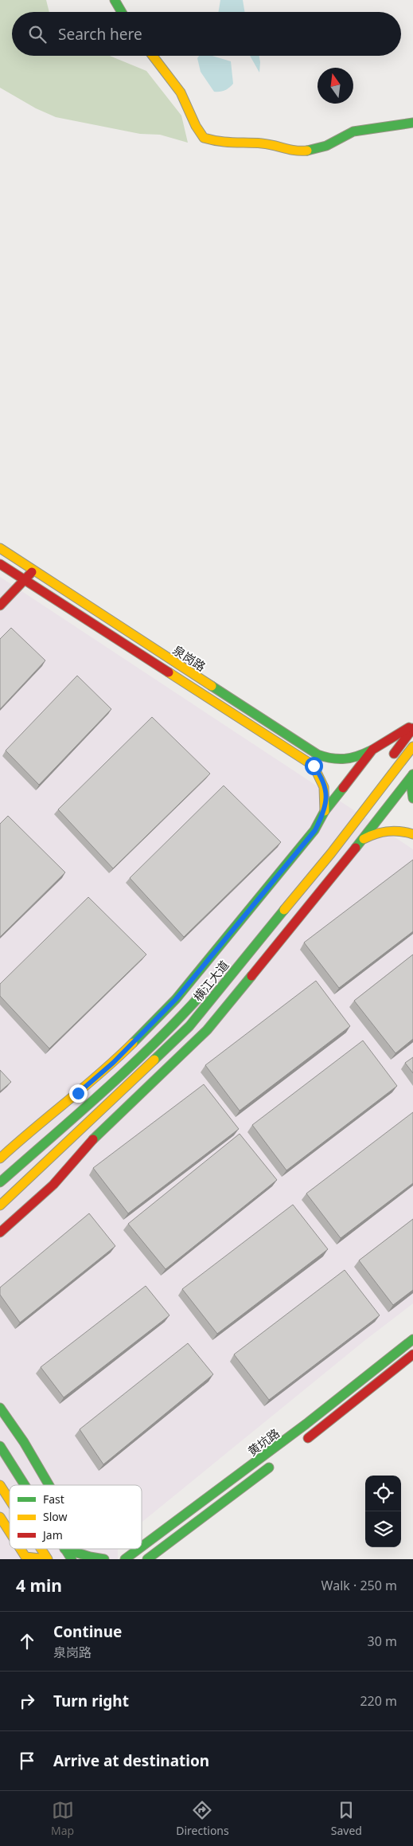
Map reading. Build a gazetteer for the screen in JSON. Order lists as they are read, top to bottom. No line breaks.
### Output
{"streets":{"street":["泉岗路","横江大道","黄坑路"]},"legend":["Fast","Slow","Jam"],"north":"top","page":{"search":"Search here","heading":["4 min","Walk · 250 m"],"list":[["Continue","泉岗路","30 m"],["Turn right","220 m"],"Arrive at destination"],"nav":["Map","Directions","Saved"]}}
